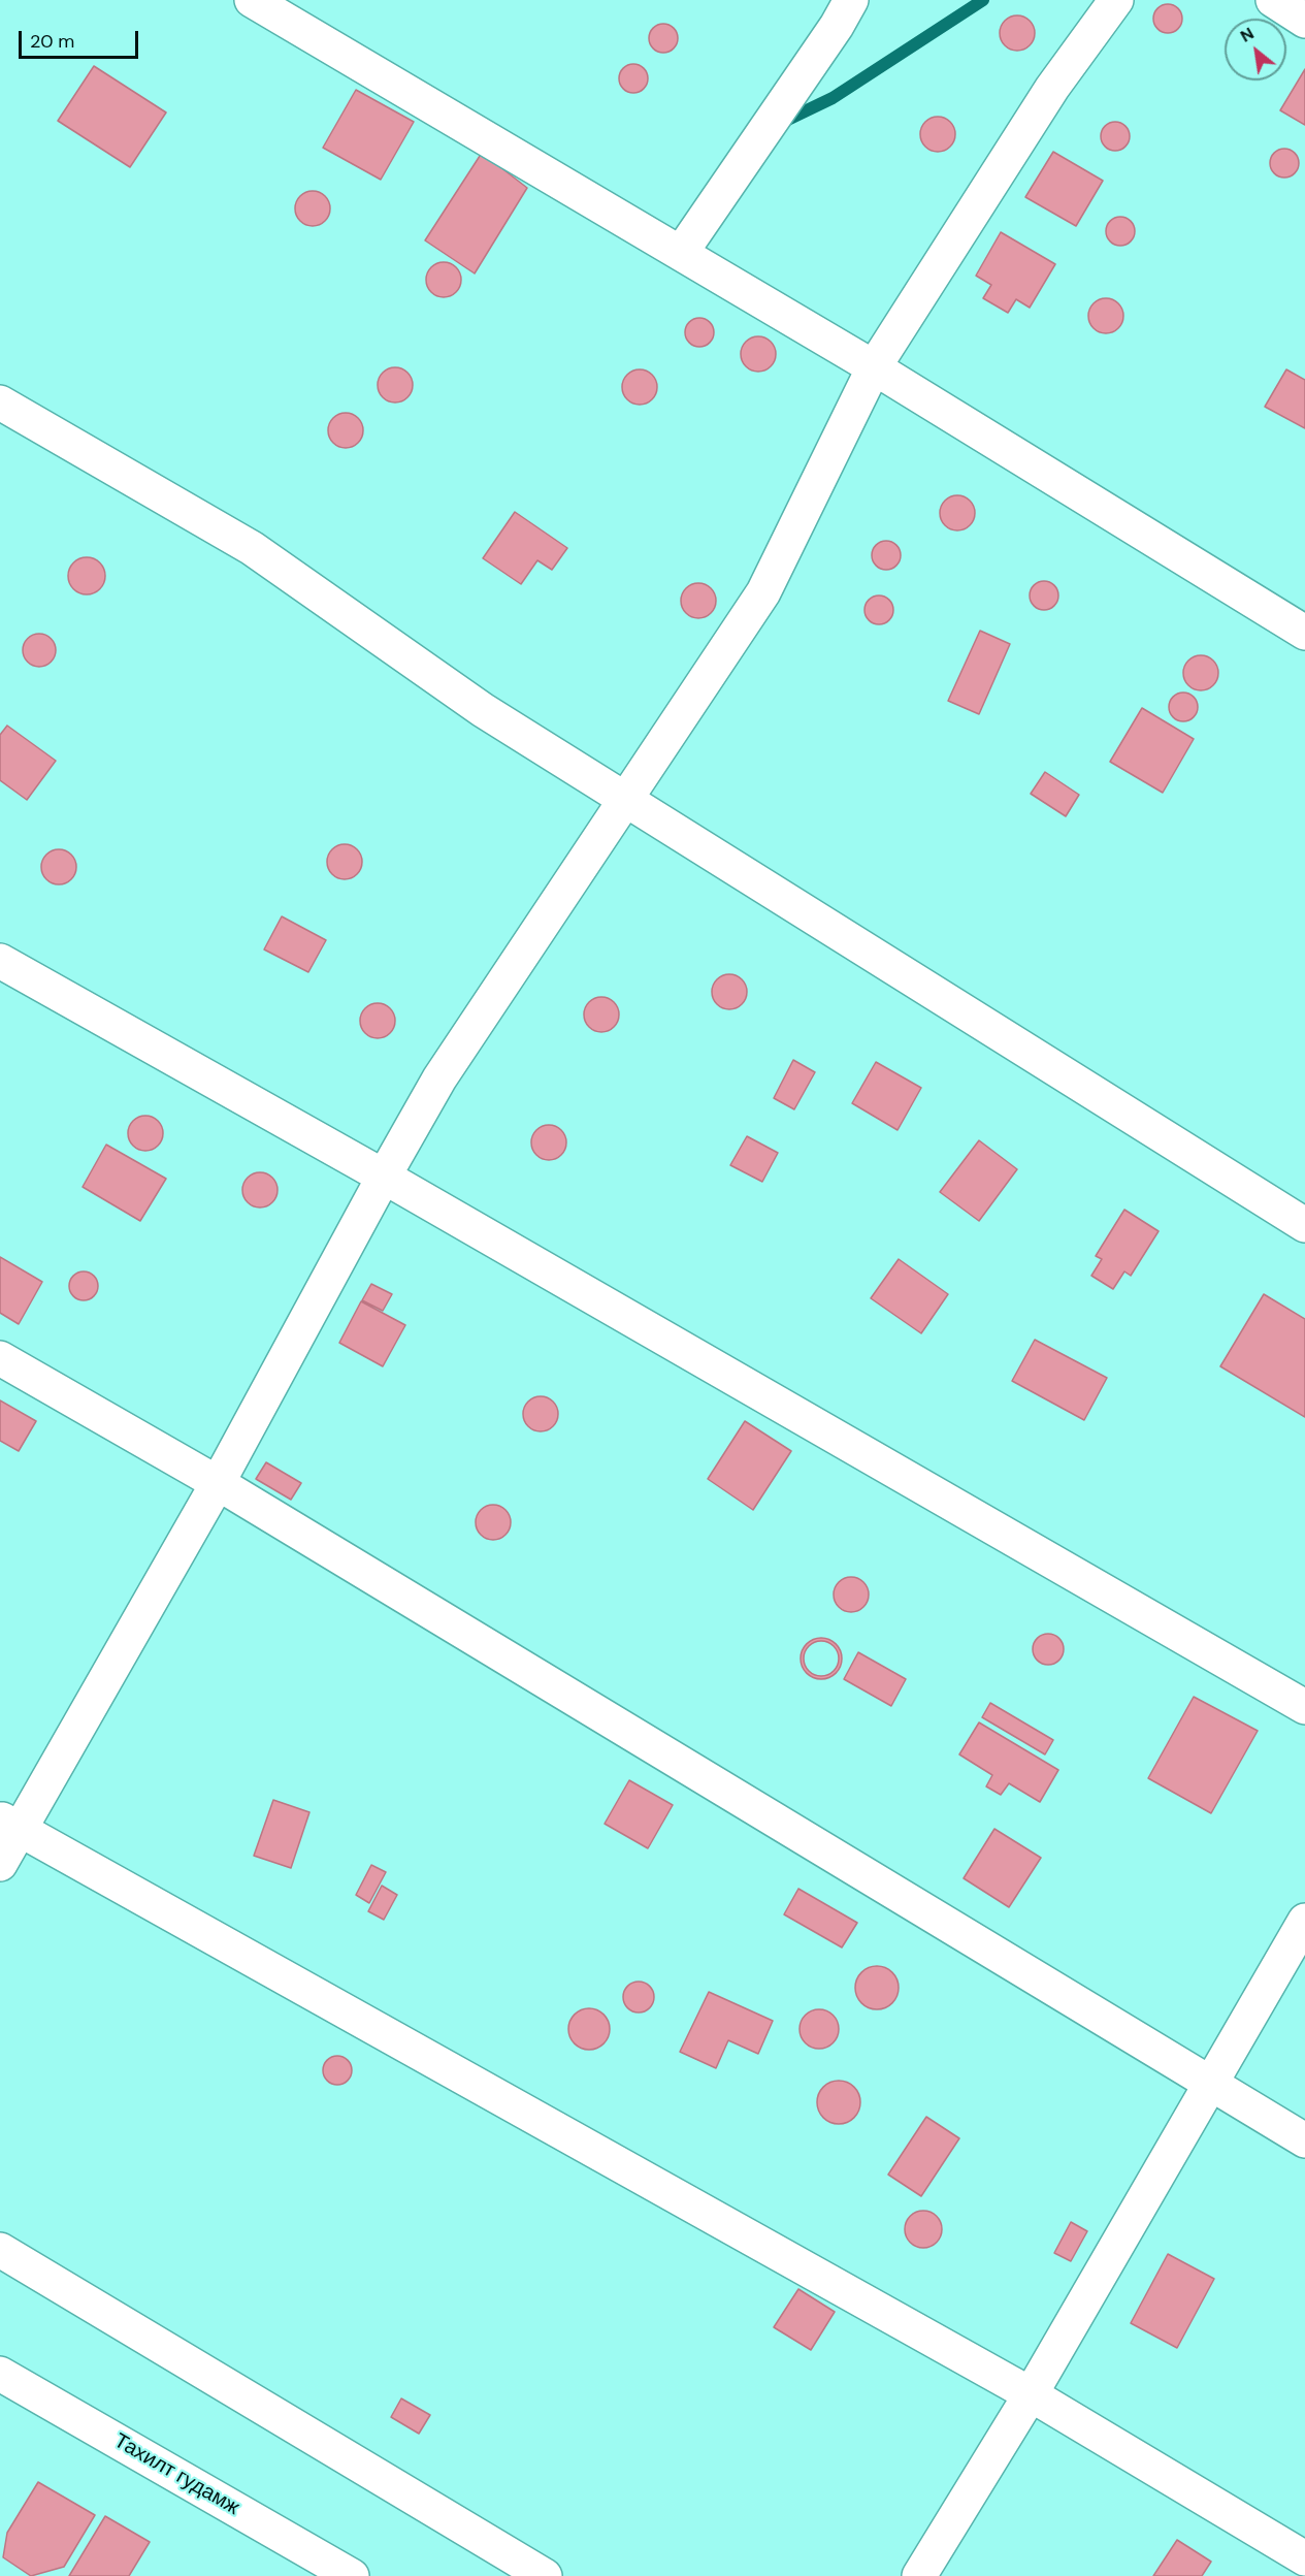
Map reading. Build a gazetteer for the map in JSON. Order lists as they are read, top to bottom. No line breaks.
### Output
{"streets":{"street":["Тахилт гудамж"]},"scale_bar":"20 m","north":"top left"}
